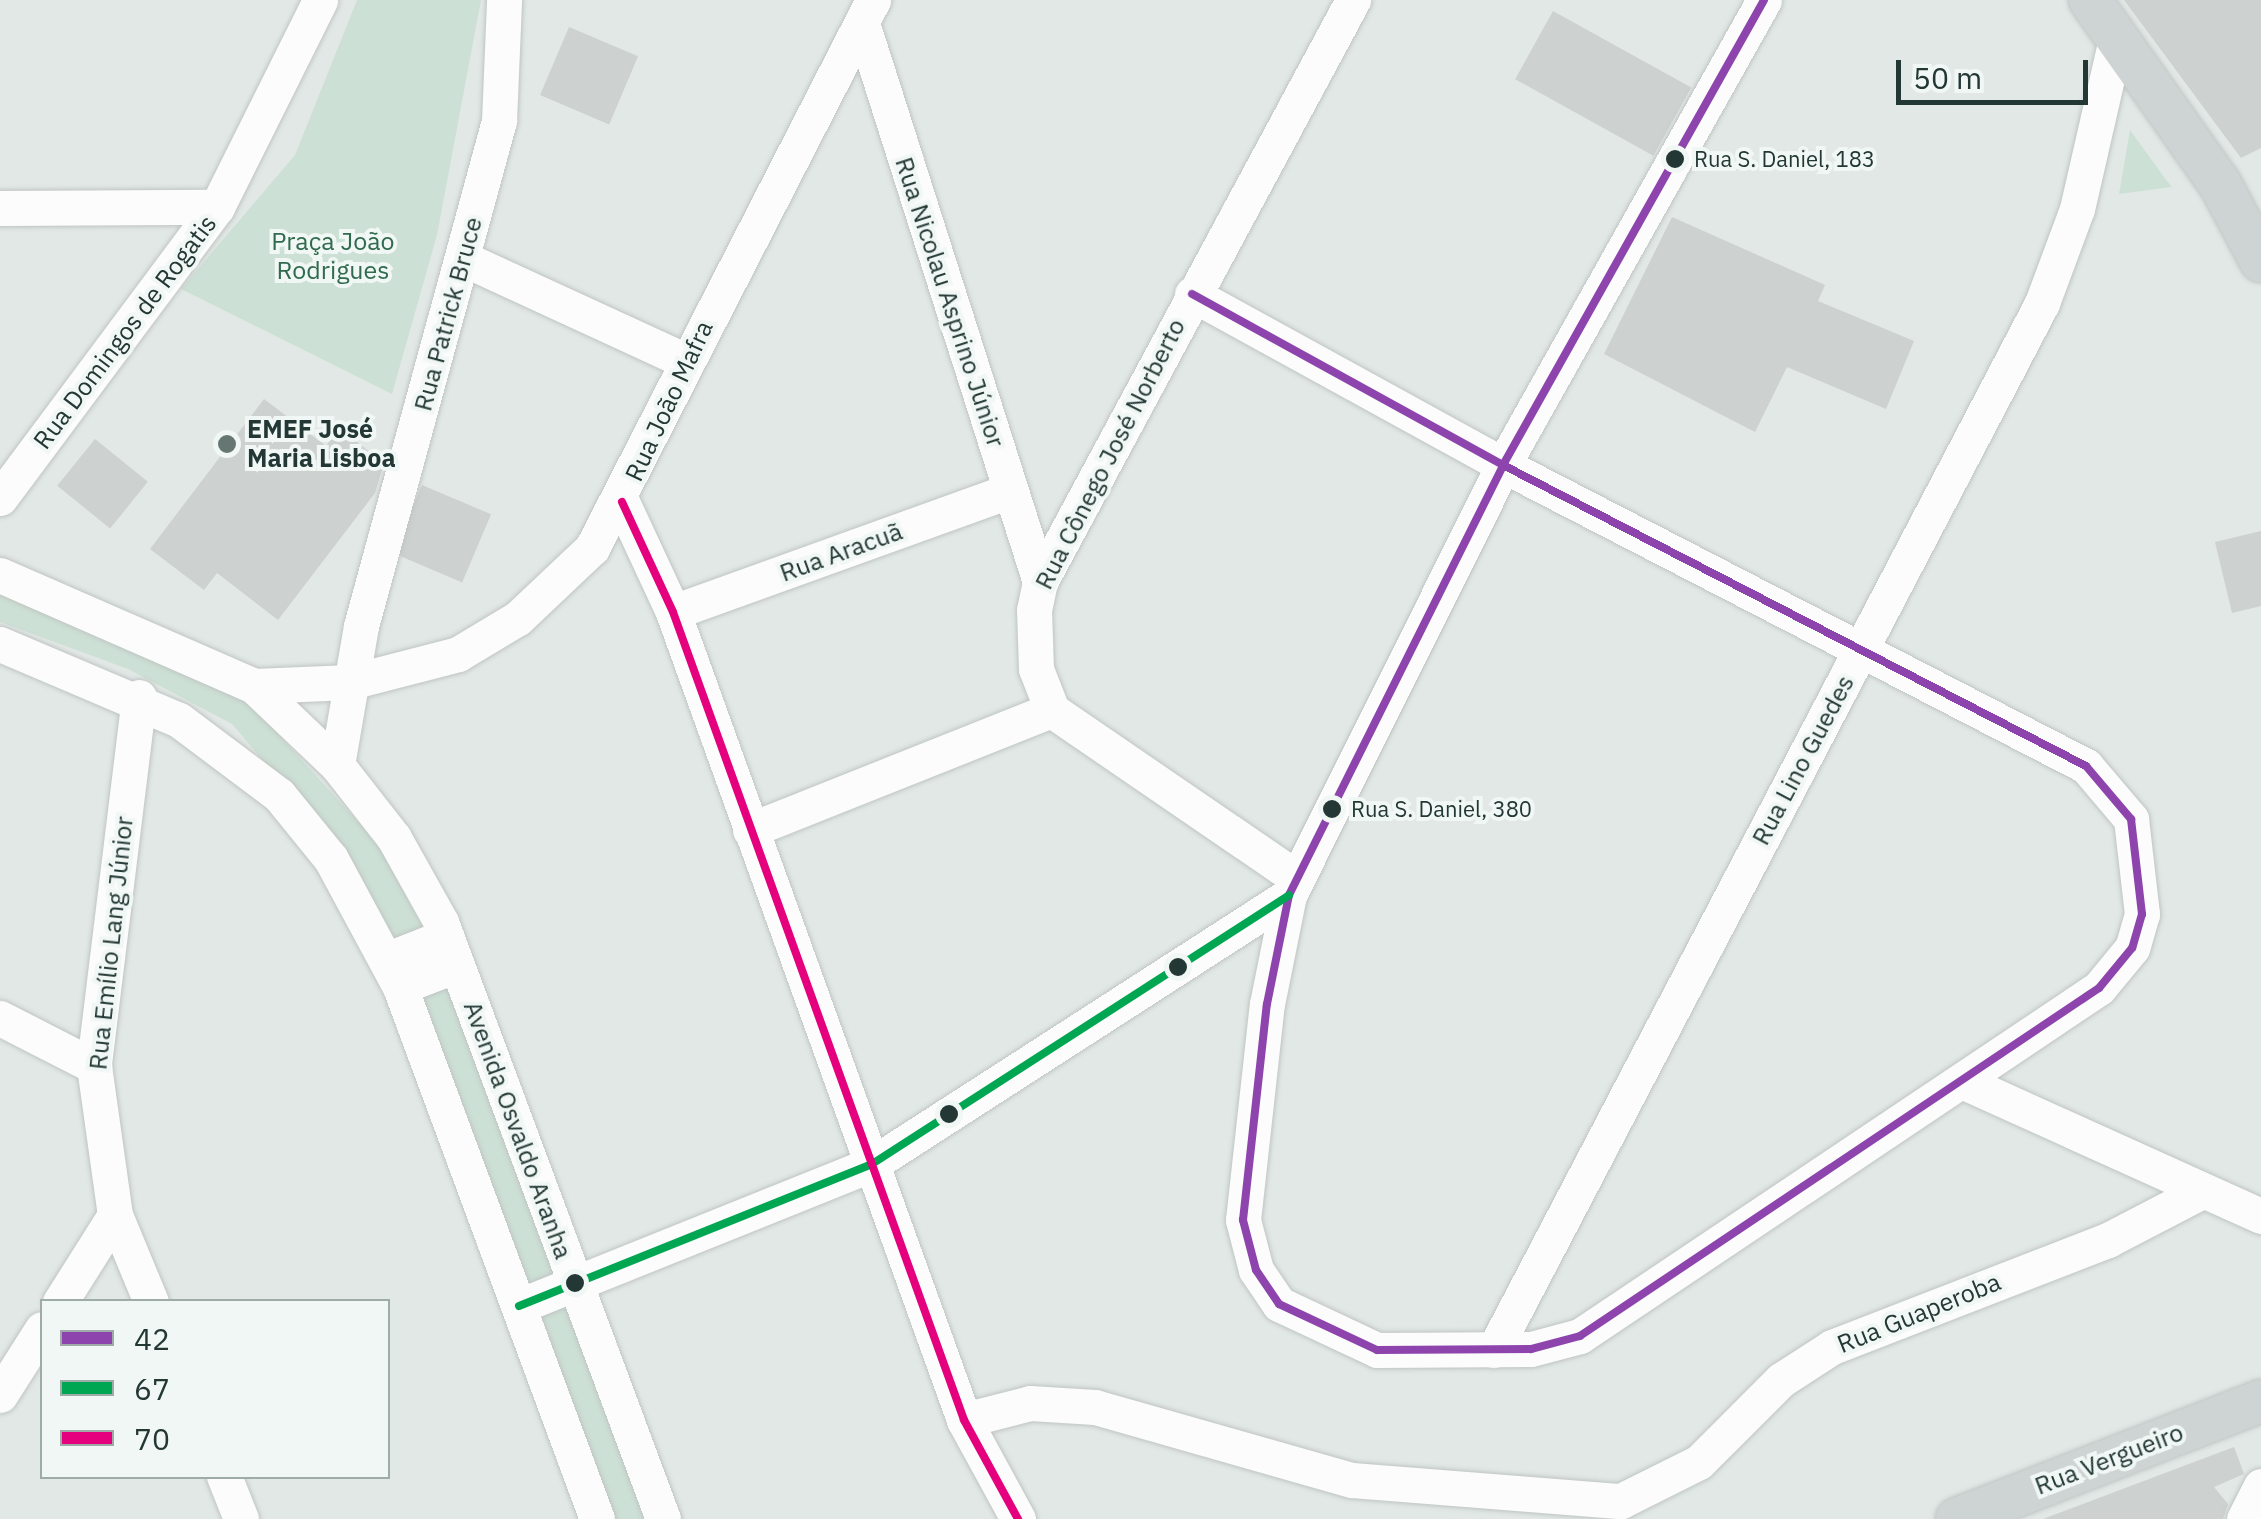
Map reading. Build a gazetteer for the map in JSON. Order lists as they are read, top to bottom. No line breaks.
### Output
{"streets":{"main road":["Rua Vergueiro"],"street":["Rua Nicolau Asprino Júnior","Rua Patrick Bruce","Rua Domingos de Rogatis","Rua João Mafra","Rua Cônego José Norberto","Rua Aracuã","Rua Lino Guedes","Rua Emílio Lang Júnior","Avenida Osvaldo Aranha","Rua Guaperoba"]},"crossings":[["Rua Nicolau Asprino Júnior","Rua João Mafra"],["Rua Nicolau Asprino Júnior","Rua Cônego José Norberto"],["Rua Nicolau Asprino Júnior","Rua Aracuã"],["Rua Patrick Bruce","Rua João Mafra"],["Rua João Mafra","Avenida Osvaldo Aranha"]],"parks":["Praça João Rodrigues"],"places":["Rua S. Daniel, 183","EMEF José Maria Lisboa","Rua S. Daniel, 380"],"lines":["transit line 42","transit line 70","transit line 67"],"legend":["42","67","70"],"scale_bar":"50 m"}
